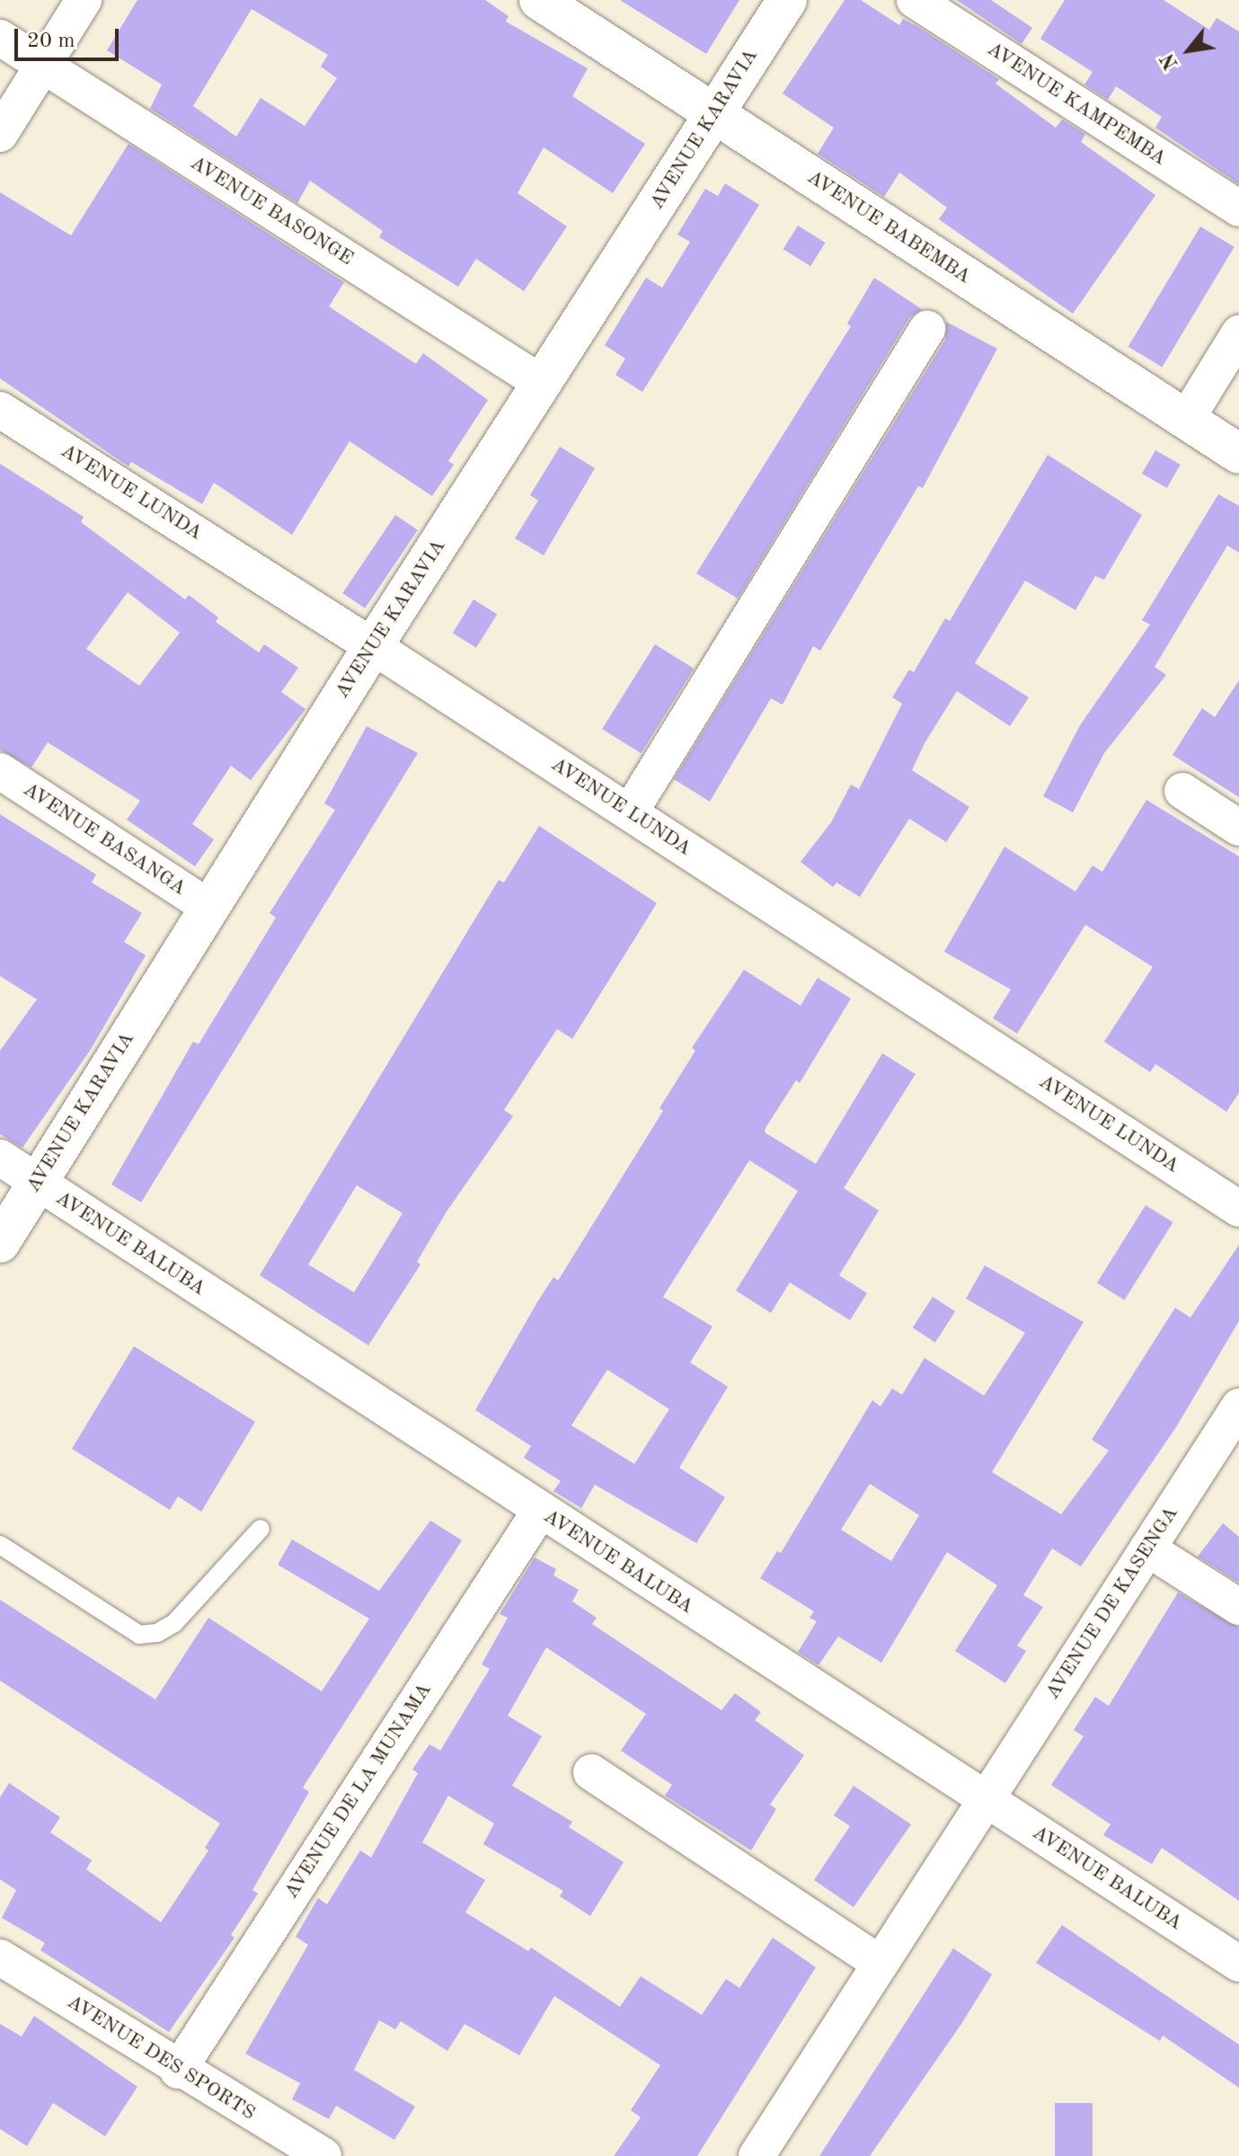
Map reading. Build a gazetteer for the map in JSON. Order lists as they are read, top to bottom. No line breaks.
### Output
{"streets":{"street":["AVENUE KAMPEMBA","AVENUE KARAVIA","AVENUE BASONGE","AVENUE BABEMBA","AVENUE LUNDA","AVENUE BASANGA","AVENUE BALUBA","AVENUE DE KASENGA","AVENUE DE LA MUNAMA","AVENUE DES SPORTS"]},"crossings":[["AVENUE KARAVIA","AVENUE BASONGE"],["AVENUE KARAVIA","AVENUE BABEMBA"],["AVENUE KARAVIA","AVENUE LUNDA"],["AVENUE KARAVIA","AVENUE BASANGA"],["AVENUE KARAVIA","AVENUE BALUBA"],["AVENUE BALUBA","AVENUE DE KASENGA"],["AVENUE BALUBA","AVENUE DE LA MUNAMA"],["AVENUE DE LA MUNAMA","AVENUE DES SPORTS"]],"scale_bar":"20 m","north":"bottom left"}
